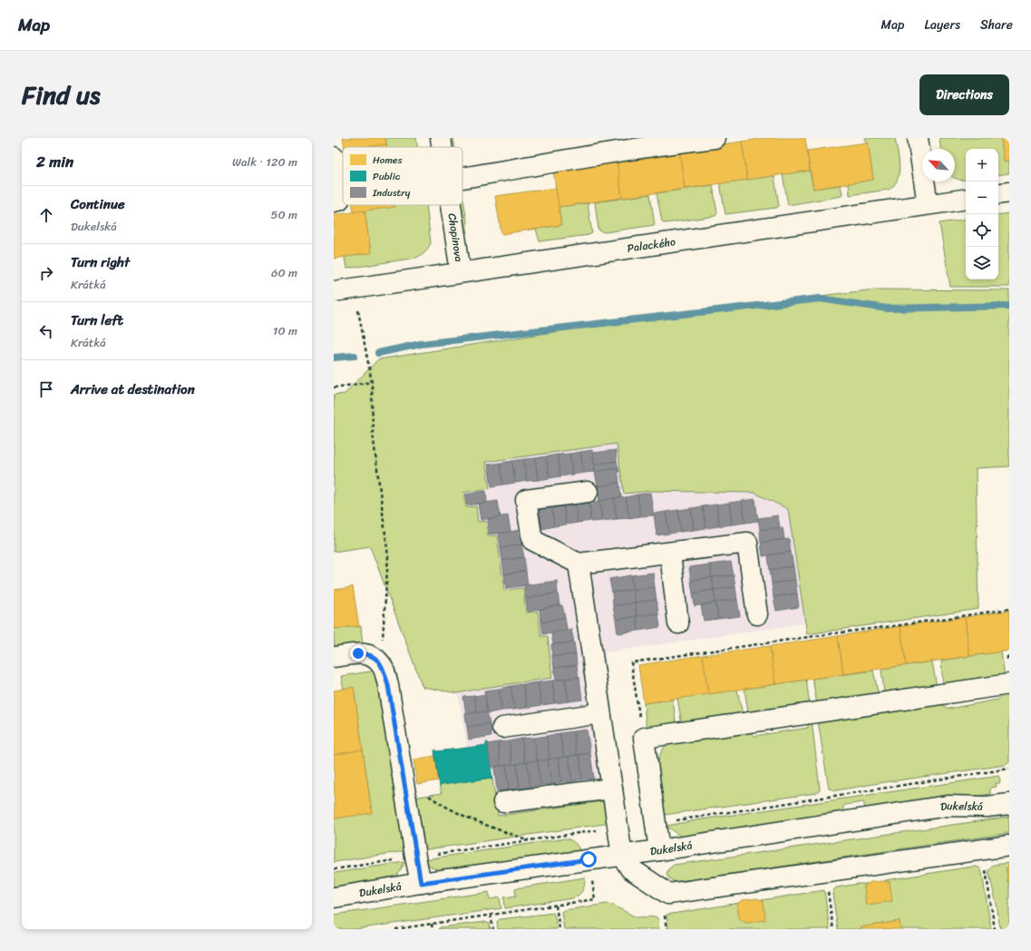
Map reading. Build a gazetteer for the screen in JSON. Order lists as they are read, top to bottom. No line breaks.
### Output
{"streets":{"street":["Chopinova","Palackého","Dukelská"]},"crossings":[["Chopinova","Palackého"]],"legend":["Homes","Public","Industry"],"north":"top left","page":{"header":"Map","nav":["Map","Layers","Share"],"title":"Find us","buttons":"Directions","heading":["2 min","Walk · 120 m"],"map_buttons":["+","−"],"list":[["Continue","Dukelská","50 m"],["Turn right","Krátká","60 m"],["Turn left","Krátká","10 m"],"Arrive at destination"]}}
